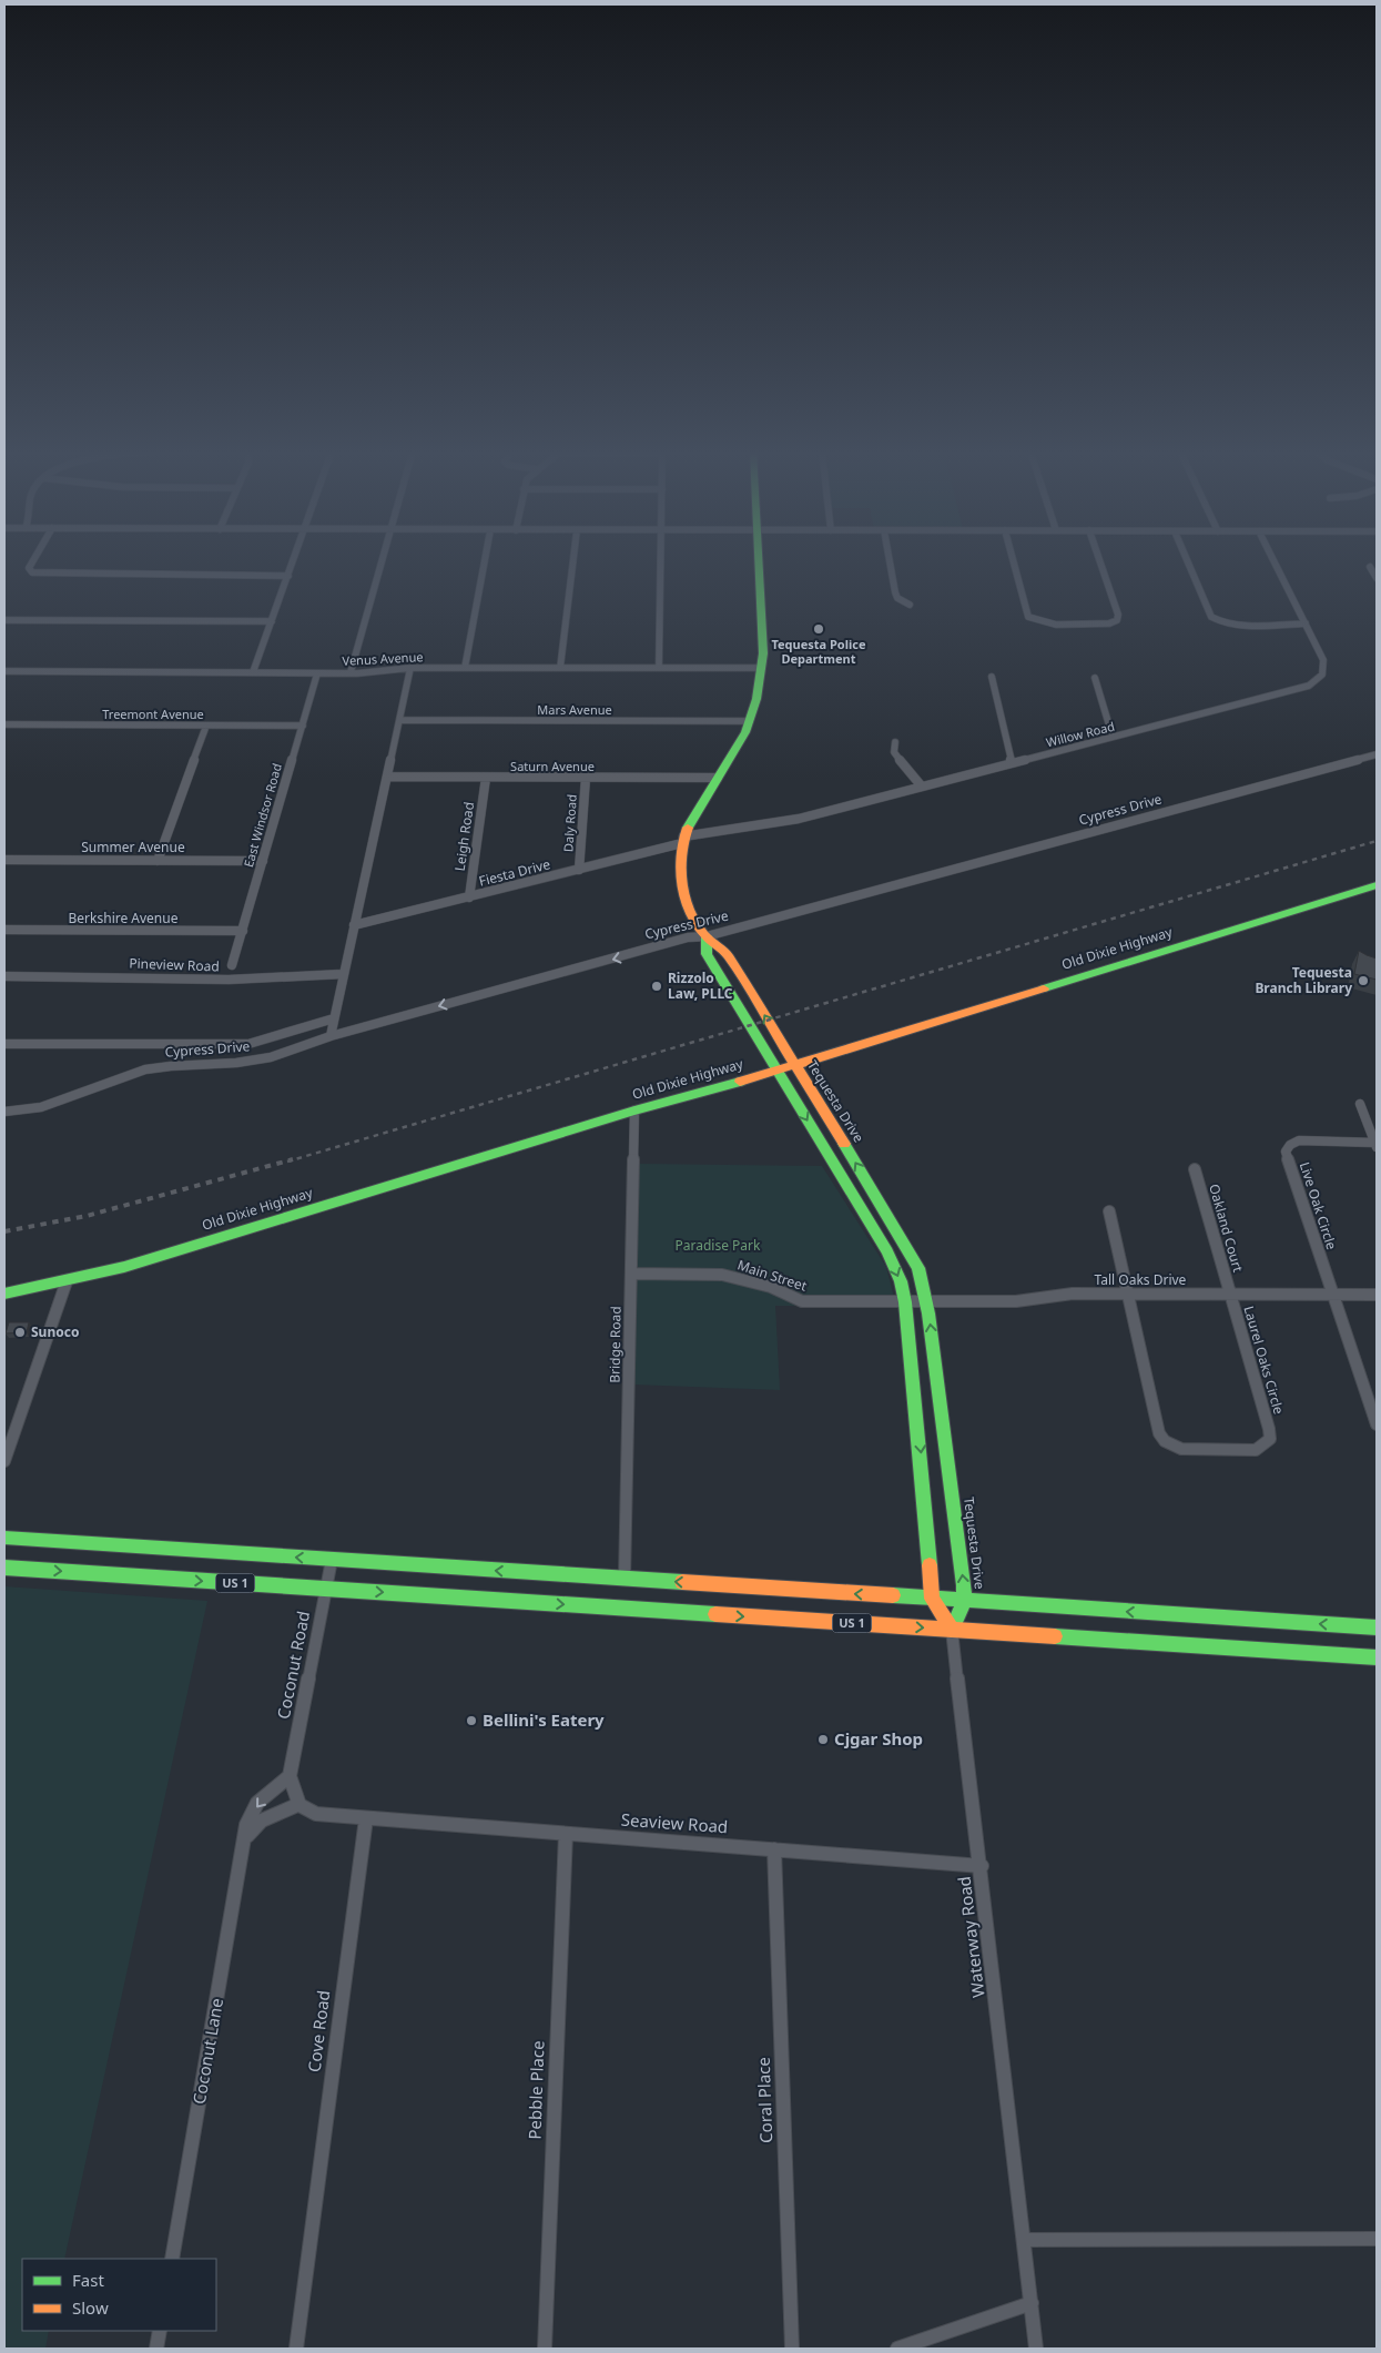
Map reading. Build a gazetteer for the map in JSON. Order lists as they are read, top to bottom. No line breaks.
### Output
{"streets":{"street":["Venus Avenue","Mars Avenue","Treemont Avenue","Willow Road","Saturn Avenue","Cypress Drive","East Windsor Road","Daly Road","Leigh Road","Summer Avenue","Fiesta Drive","Berkshire Avenue","Old Dixie Highway","Pineview Road","Tequesta Drive","Live Oak Circle","Oakland Court","Main Street","Tall Oaks Drive","Bridge Road","Laurel Oaks Circle","US 1","Coconut Road","Seaview Road","Waterway Road","Cove Road","Coconut Lane","Pebble Place","Coral Place"]},"crossings":[["Venus Avenue","East Windsor Road"],["Venus Avenue","Tequesta Drive"],["Mars Avenue","Tequesta Drive"],["Treemont Avenue","East Windsor Road"],["Willow Road","Fiesta Drive"],["Willow Road","Tequesta Drive"],["Saturn Avenue","Daly Road"],["Saturn Avenue","Leigh Road"],["Saturn Avenue","Tequesta Drive"],["Cypress Drive","Tequesta Drive"],["East Windsor Road","Summer Avenue"],["East Windsor Road","Berkshire Avenue"],["Daly Road","Fiesta Drive"],["Leigh Road","Fiesta Drive"],["Fiesta Drive","Tequesta Drive"],["Old Dixie Highway","Tequesta Drive"],["Old Dixie Highway","Bridge Road"],["Tequesta Drive","Main Street"],["Tequesta Drive","Tall Oaks Drive"],["Tequesta Drive","US 1"],["Tequesta Drive","Waterway Road"],["Live Oak Circle","Tall Oaks Drive"],["Oakland Court","Tall Oaks Drive"],["Oakland Court","Laurel Oaks Circle"],["Main Street","Tall Oaks Drive"],["Main Street","Bridge Road"],["Tall Oaks Drive","Laurel Oaks Circle"],["Bridge Road","US 1"],["US 1","Coconut Road"],["US 1","Waterway Road"],["Coconut Road","Coconut Lane"],["Seaview Road","Waterway Road"],["Seaview Road","Cove Road"],["Seaview Road","Pebble Place"],["Seaview Road","Coral Place"]],"parks":["Paradise Park"],"places":["Tequesta Police Department","Tequesta Branch Library","Rizzolo Law, PLLC","Sunoco","Bellini's Eatery","Cjgar Shop"],"legend":["Fast","Slow"]}
